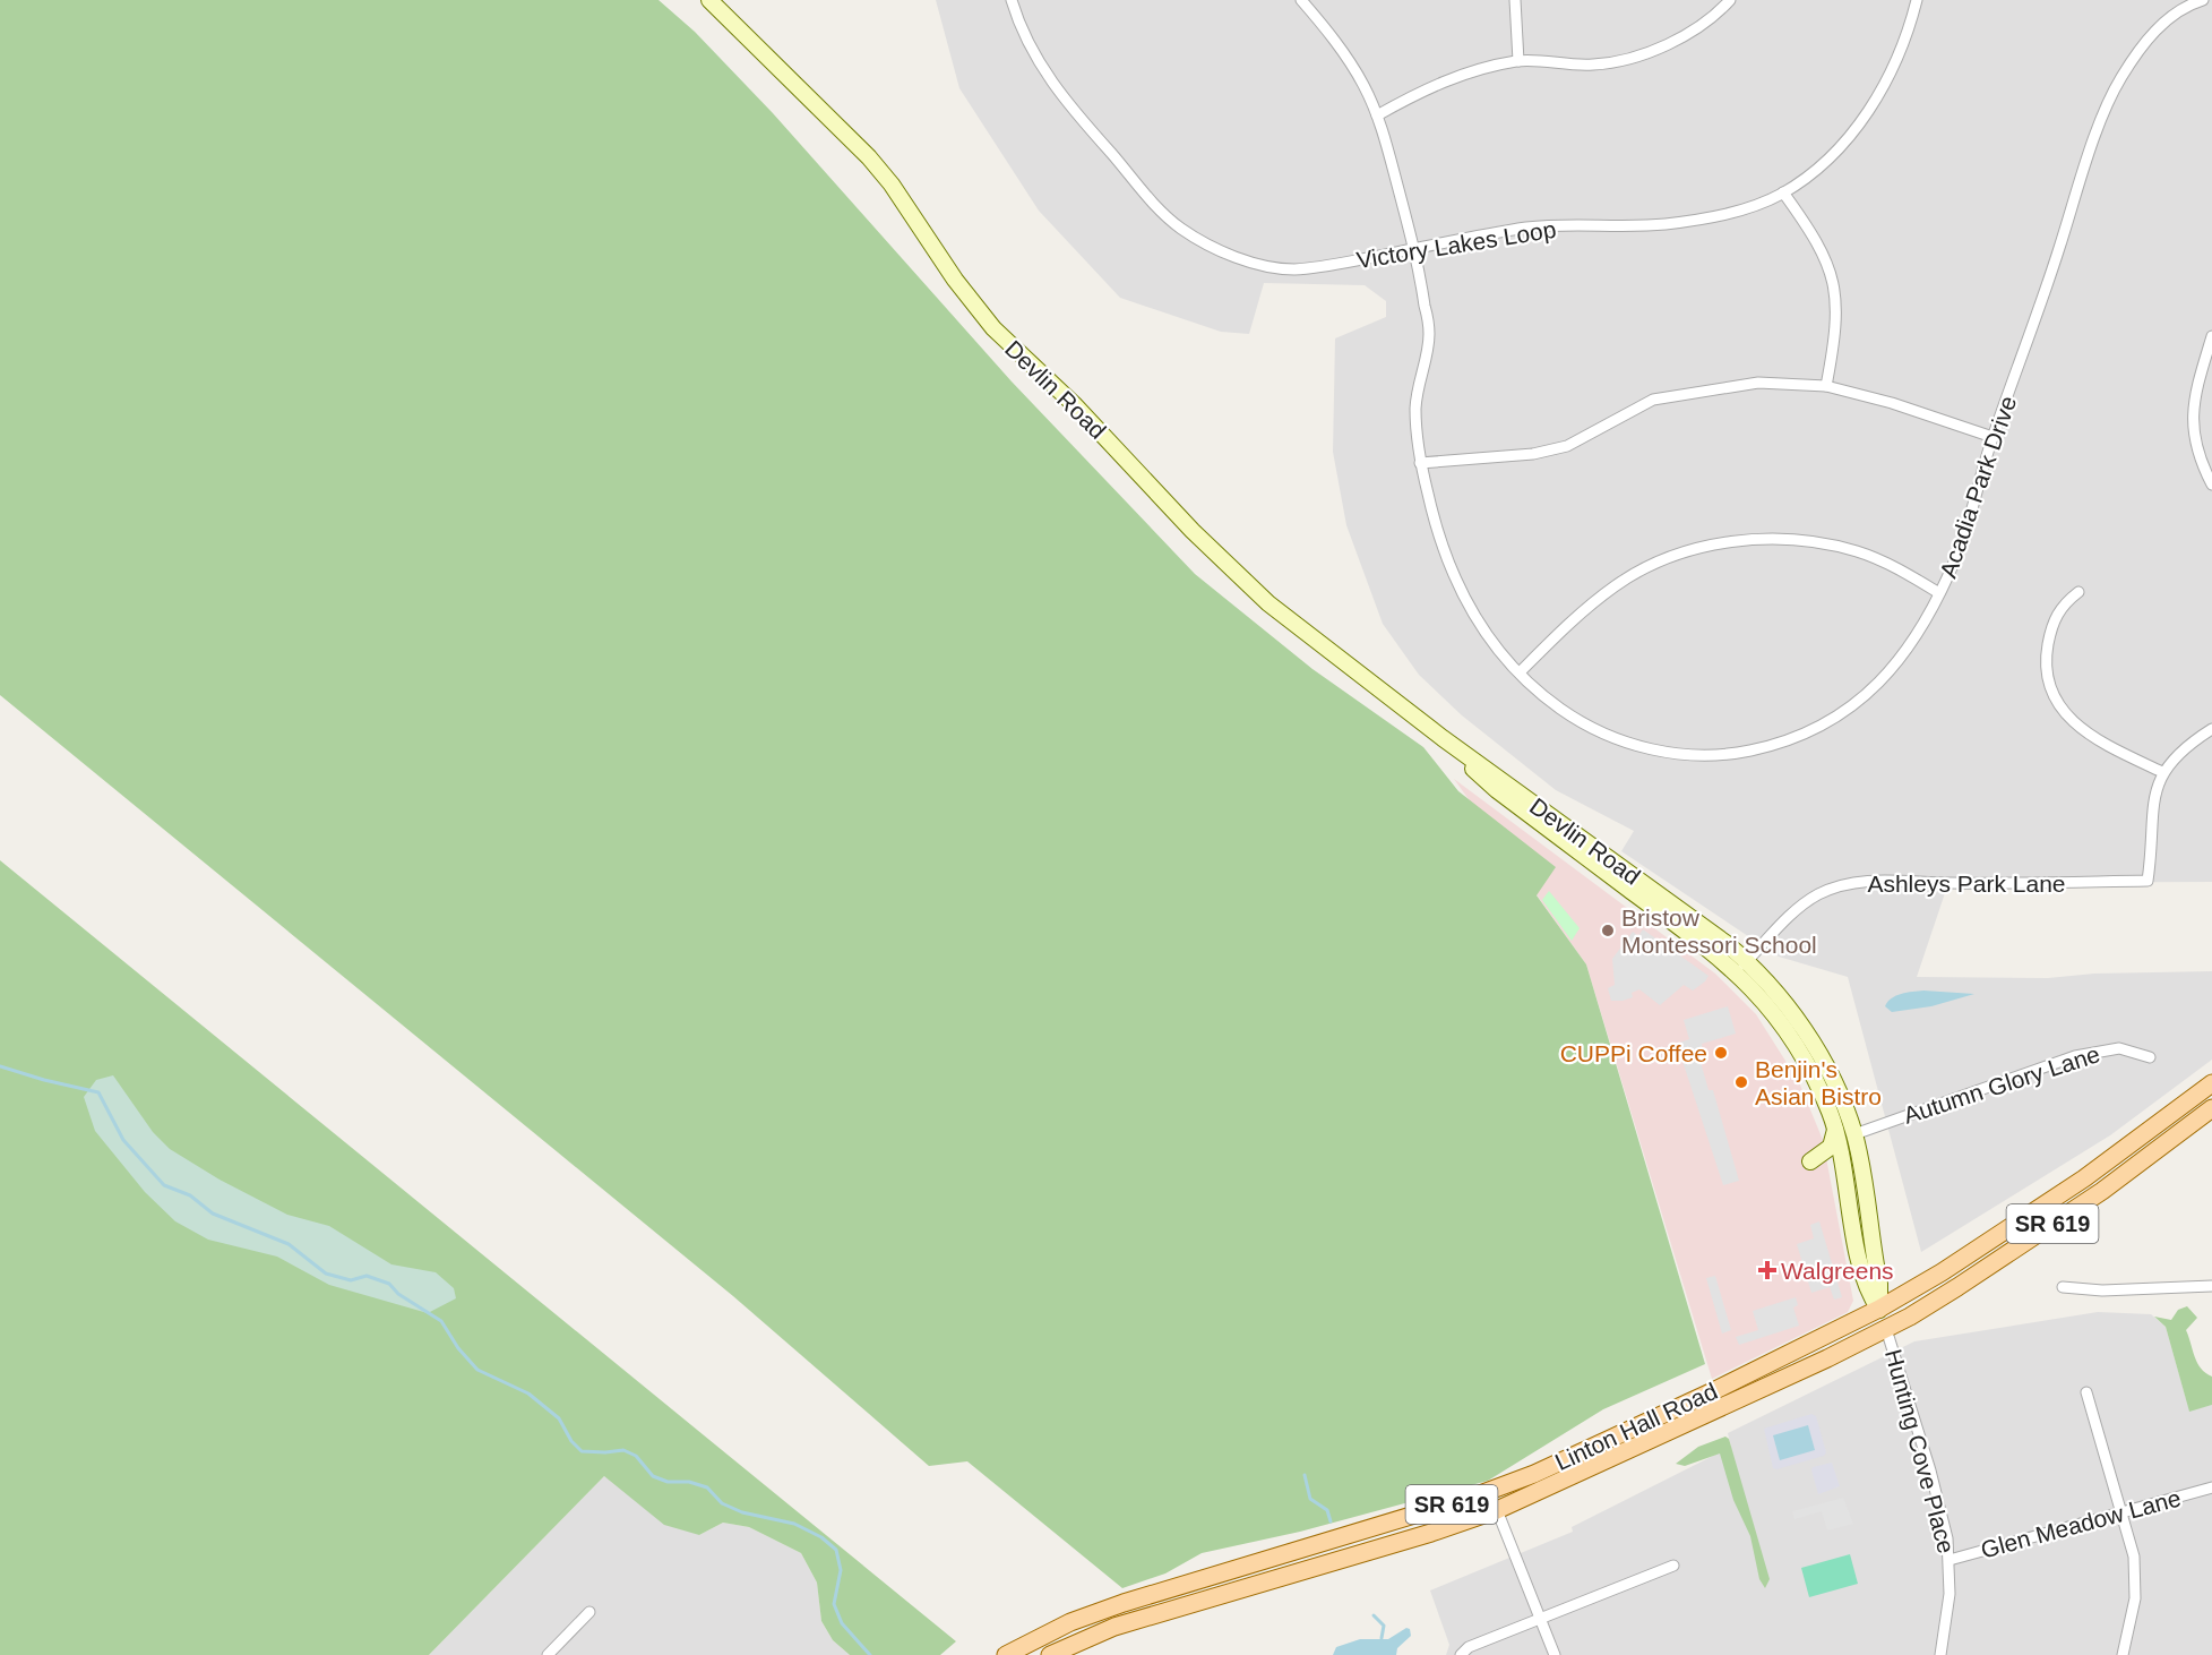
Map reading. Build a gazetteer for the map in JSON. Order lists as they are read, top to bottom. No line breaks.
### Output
{"streets":{"main road":["Devlin Road","SR 619","Linton Hall Road"],"street":["Victory Lakes Loop","Acadia Park Drive","Ashleys Park Lane","Autumn Glory Lane","Hunting Cove Place","Glen Meadow Lane"]},"crossings":[["Victory Lakes Loop","Acadia Park Drive"],["Devlin Road","Ashleys Park Lane"],["Devlin Road","Autumn Glory Lane"],["Devlin Road","Linton Hall Road"],["Devlin Road","Hunting Cove Place"],["Linton Hall Road","Hunting Cove Place"],["Hunting Cove Place","Glen Meadow Lane"]],"places":{"other":["Bristow Montessori School","CUPPi Coffee","Benjin's Asian Bistro"],"health":["Walgreens"]}}
